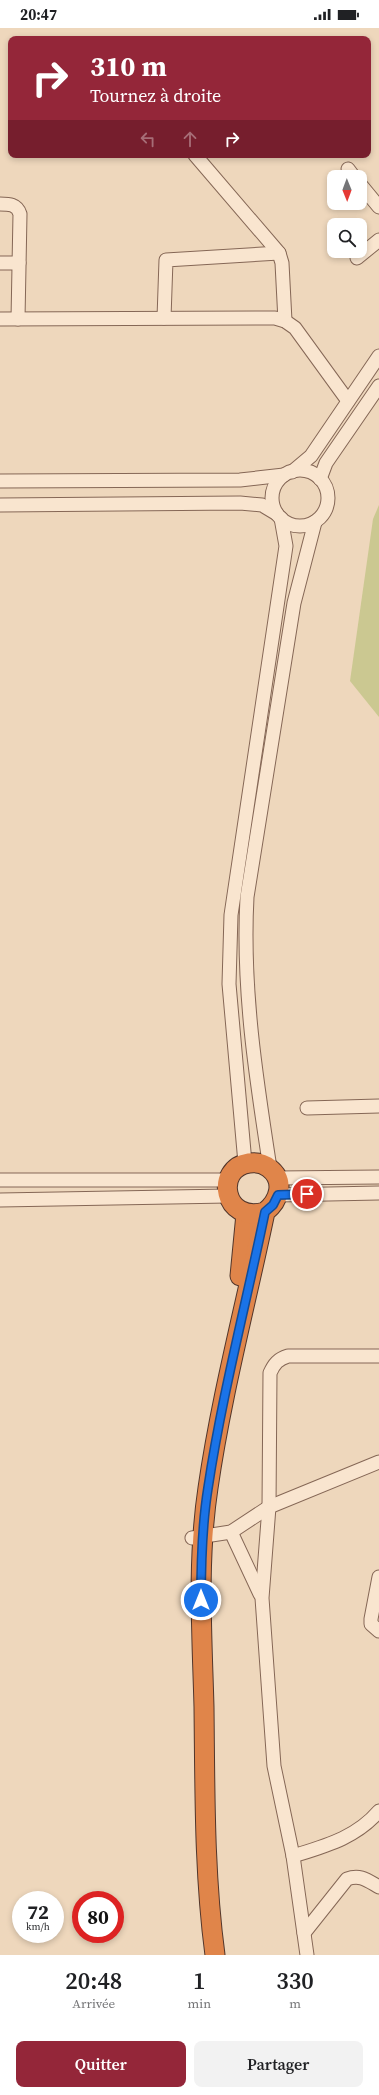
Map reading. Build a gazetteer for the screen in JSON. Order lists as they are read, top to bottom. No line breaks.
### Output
{"north":"bottom","page":{"status":"20:47","turn":["310 m","Tournez à droite"],"speed":"72 km/h","limit":"80","eta":["20:48","Arrivée","1","min","330","m"],"buttons":["Quitter","Partager"]}}
